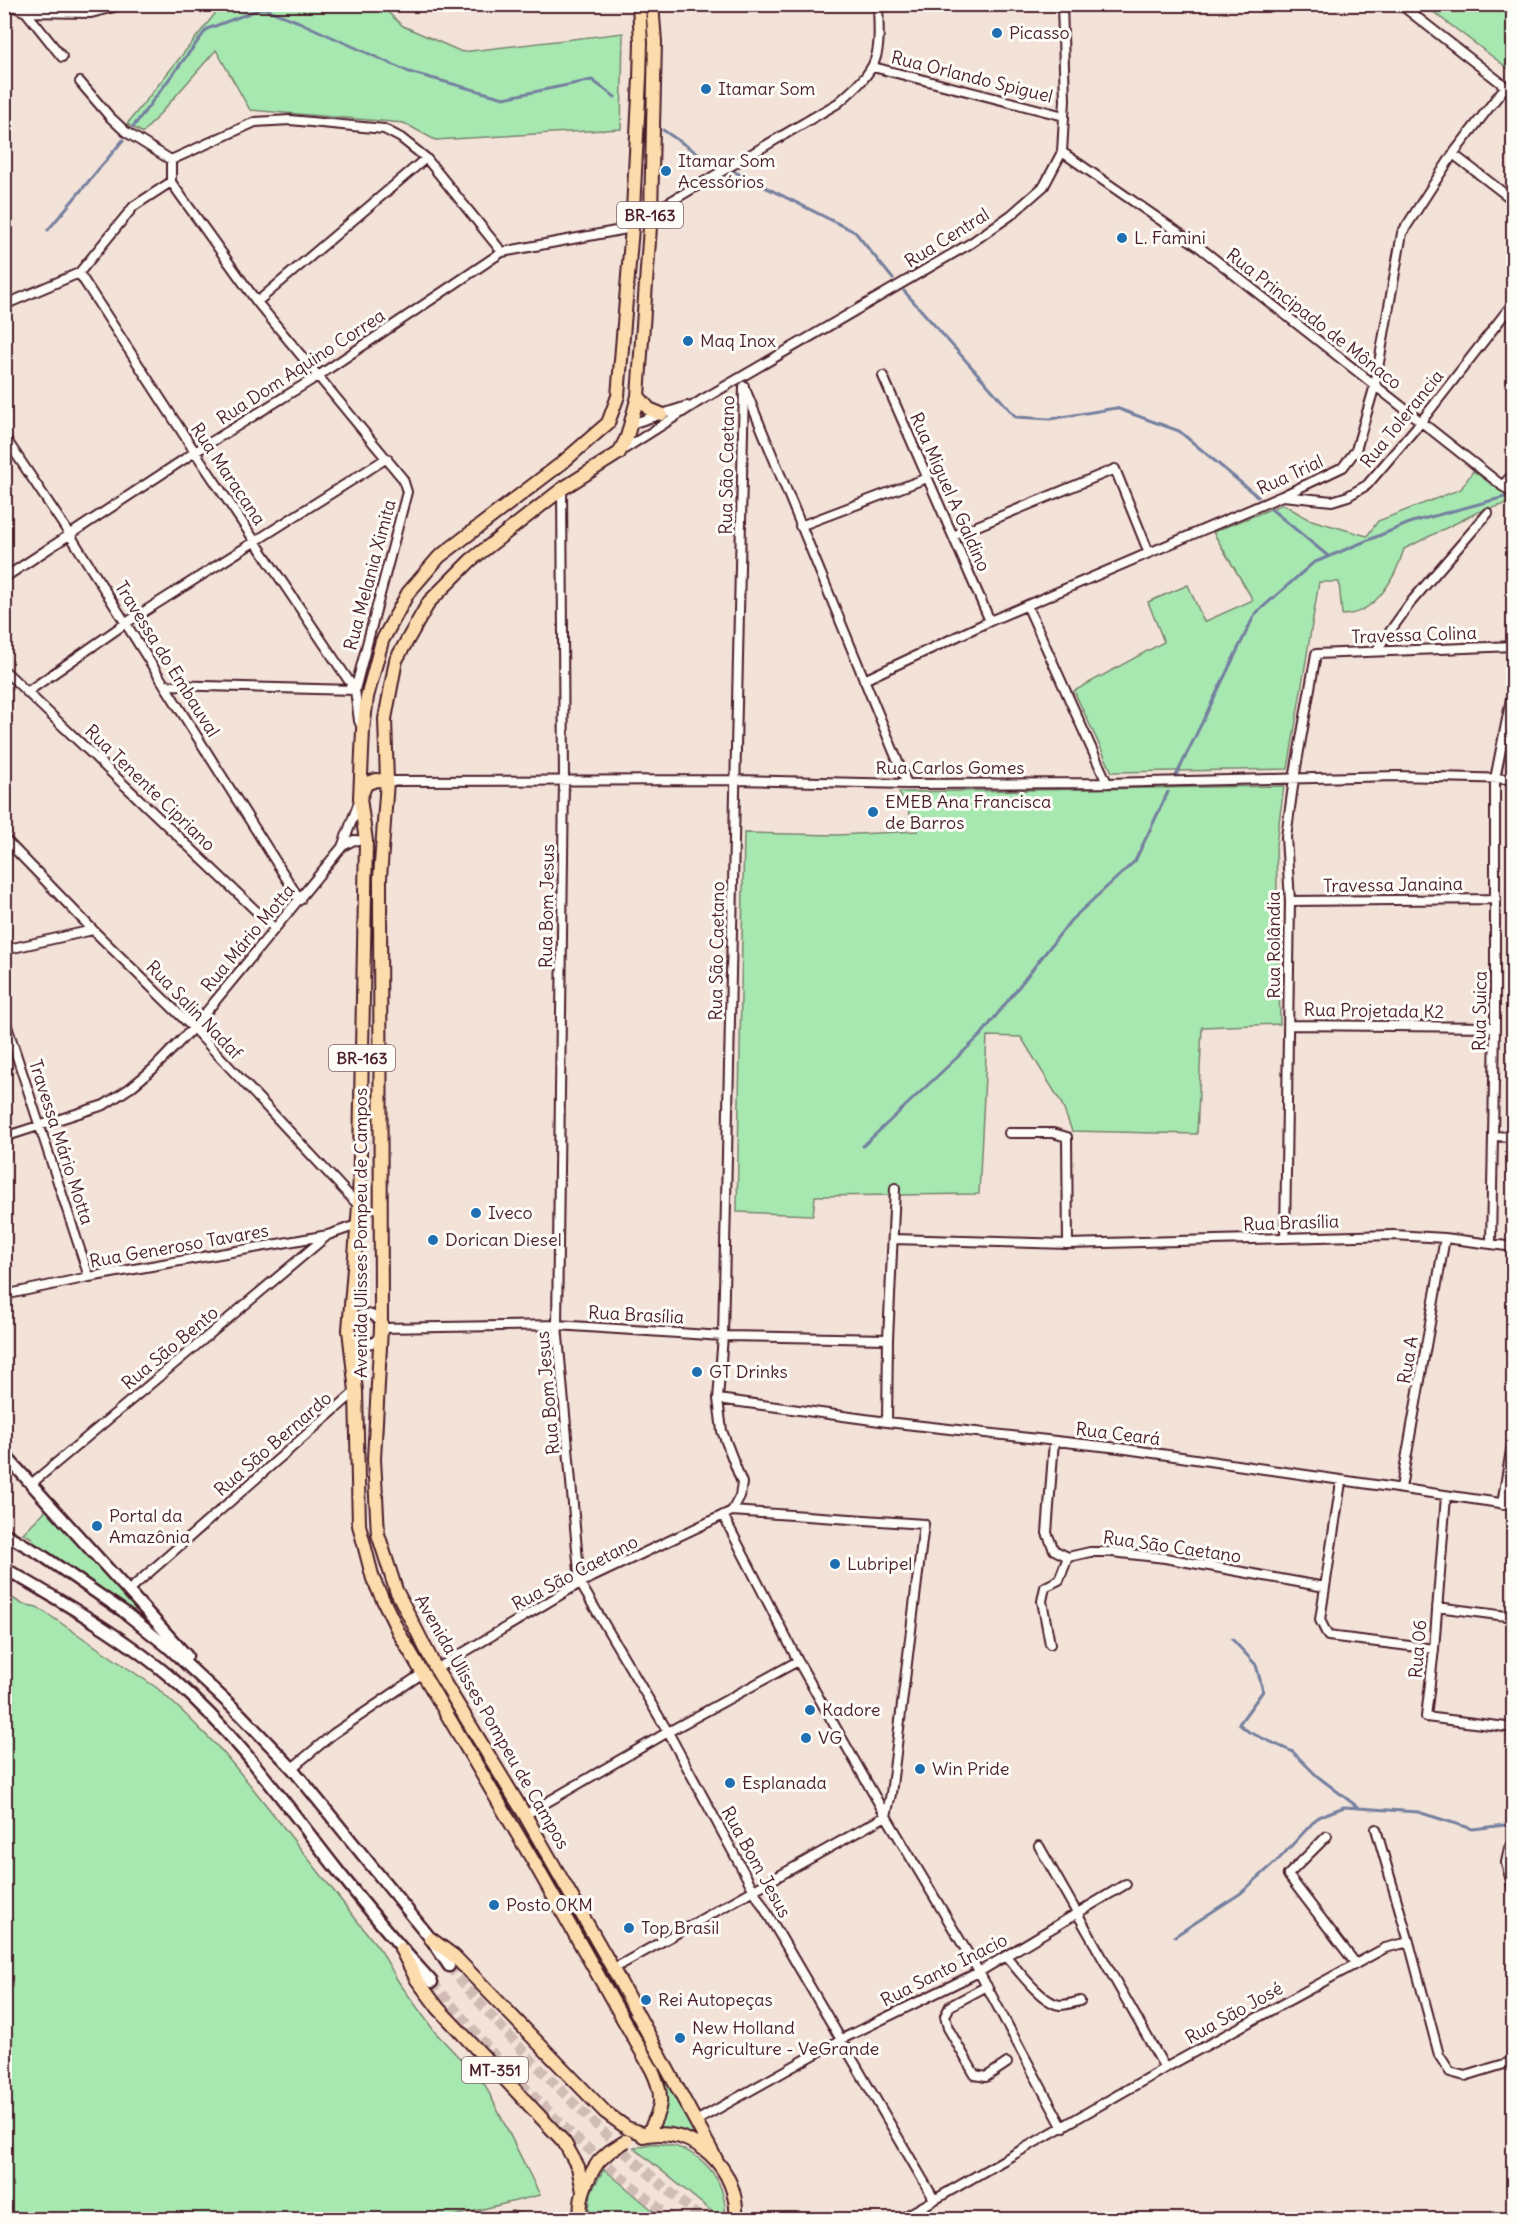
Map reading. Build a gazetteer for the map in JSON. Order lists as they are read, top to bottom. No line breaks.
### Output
{"streets":{"main road":["BR-163","Avenida Ulisses Pompeu de Campos","MT-351"],"street":["Rua Orlando Spiguel","Rua Central","Rua Principado de Mônaco","Rua Dom Aquino Correa","Rua Tolerancia","Rua São Caetano","Rua Maracana","Rua Trial","Rua Miguel A Galdino","Rua Melania Ximita","Travessa Colina","Travessa do Embauval","Rua Carlos Gomes","Rua Tenente Cipriano","Travessa Janaina","Rua Bom Jesus","Rua Mário Motta","Rua Rolândia","Rua Salin Nadaf","Rua Projetada K2","Rua Suica","Travessa Mário Motta","Rua Brasília","Rua Generoso Tavares","Rua São Bento","Rua A","Rua Ceará","Rua São Bernardo","Rua 06","Rua Santo Inacio","Rua São José"]},"crossings":[["Rua Orlando Spiguel","Rua Central"],["BR-163","Rua Central"],["BR-163","Avenida Ulisses Pompeu de Campos"],["Rua Central","Rua Principado de Mônaco"],["Rua Central","Rua São Caetano"],["Rua Central","Avenida Ulisses Pompeu de Campos"],["Rua Principado de Mônaco","Rua Tolerancia"],["Rua Principado de Mônaco","Rua Trial"],["Rua Dom Aquino Correa","Rua Maracana"],["Rua Dom Aquino Correa","Rua Melania Ximita"],["Rua Dom Aquino Correa","Travessa do Embauval"],["Rua Dom Aquino Correa","Avenida Ulisses Pompeu de Campos"],["Rua Tolerancia","Rua Trial"],["Rua São Caetano","Rua Trial"],["Rua São Caetano","Rua Carlos Gomes"],["Rua São Caetano","Rua Bom Jesus"],["Rua São Caetano","Rua Brasília"],["Rua São Caetano","Avenida Ulisses Pompeu de Campos"],["Rua São Caetano","Rua Ceará"],["Rua Maracana","Rua Melania Ximita"],["Rua Trial","Rua Miguel A Galdino"],["Rua Melania Ximita","Avenida Ulisses Pompeu de Campos"],["Travessa Colina","Rua Rolândia"],["Travessa do Embauval","Rua Mário Motta"],["Rua Carlos Gomes","Rua Bom Jesus"],["Rua Carlos Gomes","Rua Rolândia"],["Rua Carlos Gomes","Rua Suica"],["Rua Carlos Gomes","Avenida Ulisses Pompeu de Campos"],["Rua Tenente Cipriano","Rua Mário Motta"],["Travessa Janaina","Rua Rolândia"],["Travessa Janaina","Rua Suica"],["Rua Bom Jesus","Rua Brasília"],["Rua Bom Jesus","Avenida Ulisses Pompeu de Campos"],["Rua Bom Jesus","Rua Santo Inacio"],["Rua Bom Jesus","Rua São José"],["Rua Mário Motta","Rua Salin Nadaf"],["Rua Mário Motta","Travessa Mário Motta"],["Rua Mário Motta","Avenida Ulisses Pompeu de Campos"],["Rua Rolândia","Rua Projetada K2"],["Rua Rolândia","Rua Brasília"],["Rua Salin Nadaf","Avenida Ulisses Pompeu de Campos"],["Rua Projetada K2","Rua Suica"],["Rua Suica","Rua Brasília"],["Travessa Mário Motta","Rua Generoso Tavares"],["Rua Brasília","Avenida Ulisses Pompeu de Campos"],["Rua Brasília","Rua A"],["Avenida Ulisses Pompeu de Campos","Rua Generoso Tavares"],["Avenida Ulisses Pompeu de Campos","Rua São Bernardo"],["Avenida Ulisses Pompeu de Campos","Rua Santo Inacio"],["Avenida Ulisses Pompeu de Campos","MT-351"],["Rua Generoso Tavares","Rua São Bento"],["Rua A","Rua Ceará"],["Rua Ceará","Rua 06"]],"places":["Picasso","Itamar Som","Itamar Som Acessórios","L. Famini","Maq Inox","EMEB Ana Francisca de Barros","Iveco","Dorican Diesel","GT Drinks","Portal da Amazônia","Lubripel","Kadore","VG","Win Pride","Esplanada","Posto 0KM","Top Brasil","Rei Autopeças","New Holland Agriculture - VeGrande"]}
